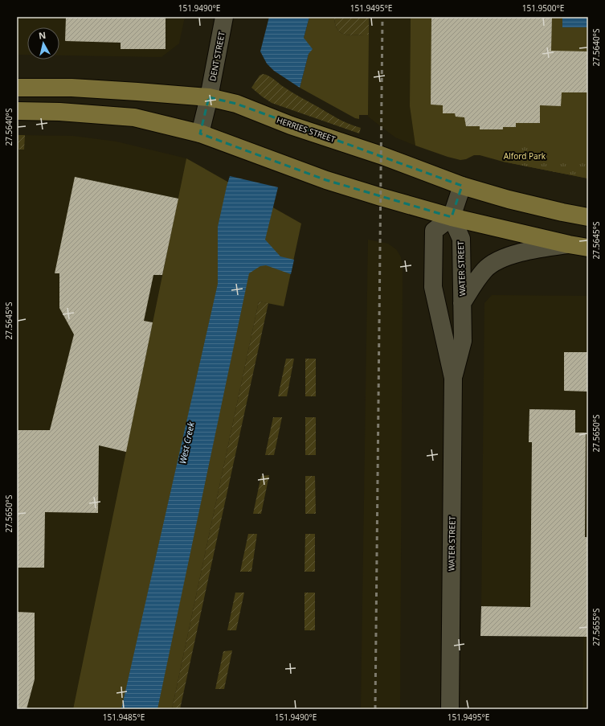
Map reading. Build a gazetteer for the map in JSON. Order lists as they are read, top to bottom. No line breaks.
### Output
{"streets":{"main road":["HERRIES STREET"],"street":["DENT STREET","WATER STREET"]},"crossings":[["DENT STREET","HERRIES STREET"]],"water":["West Creek"],"parks":["Alford Park"],"north":"top","coordinates":["151.9490°E","151.9495°E","151.9500°E","27.5640°S","27.5645°S","27.5650°S","27.5655°S","151.9485°E"]}
